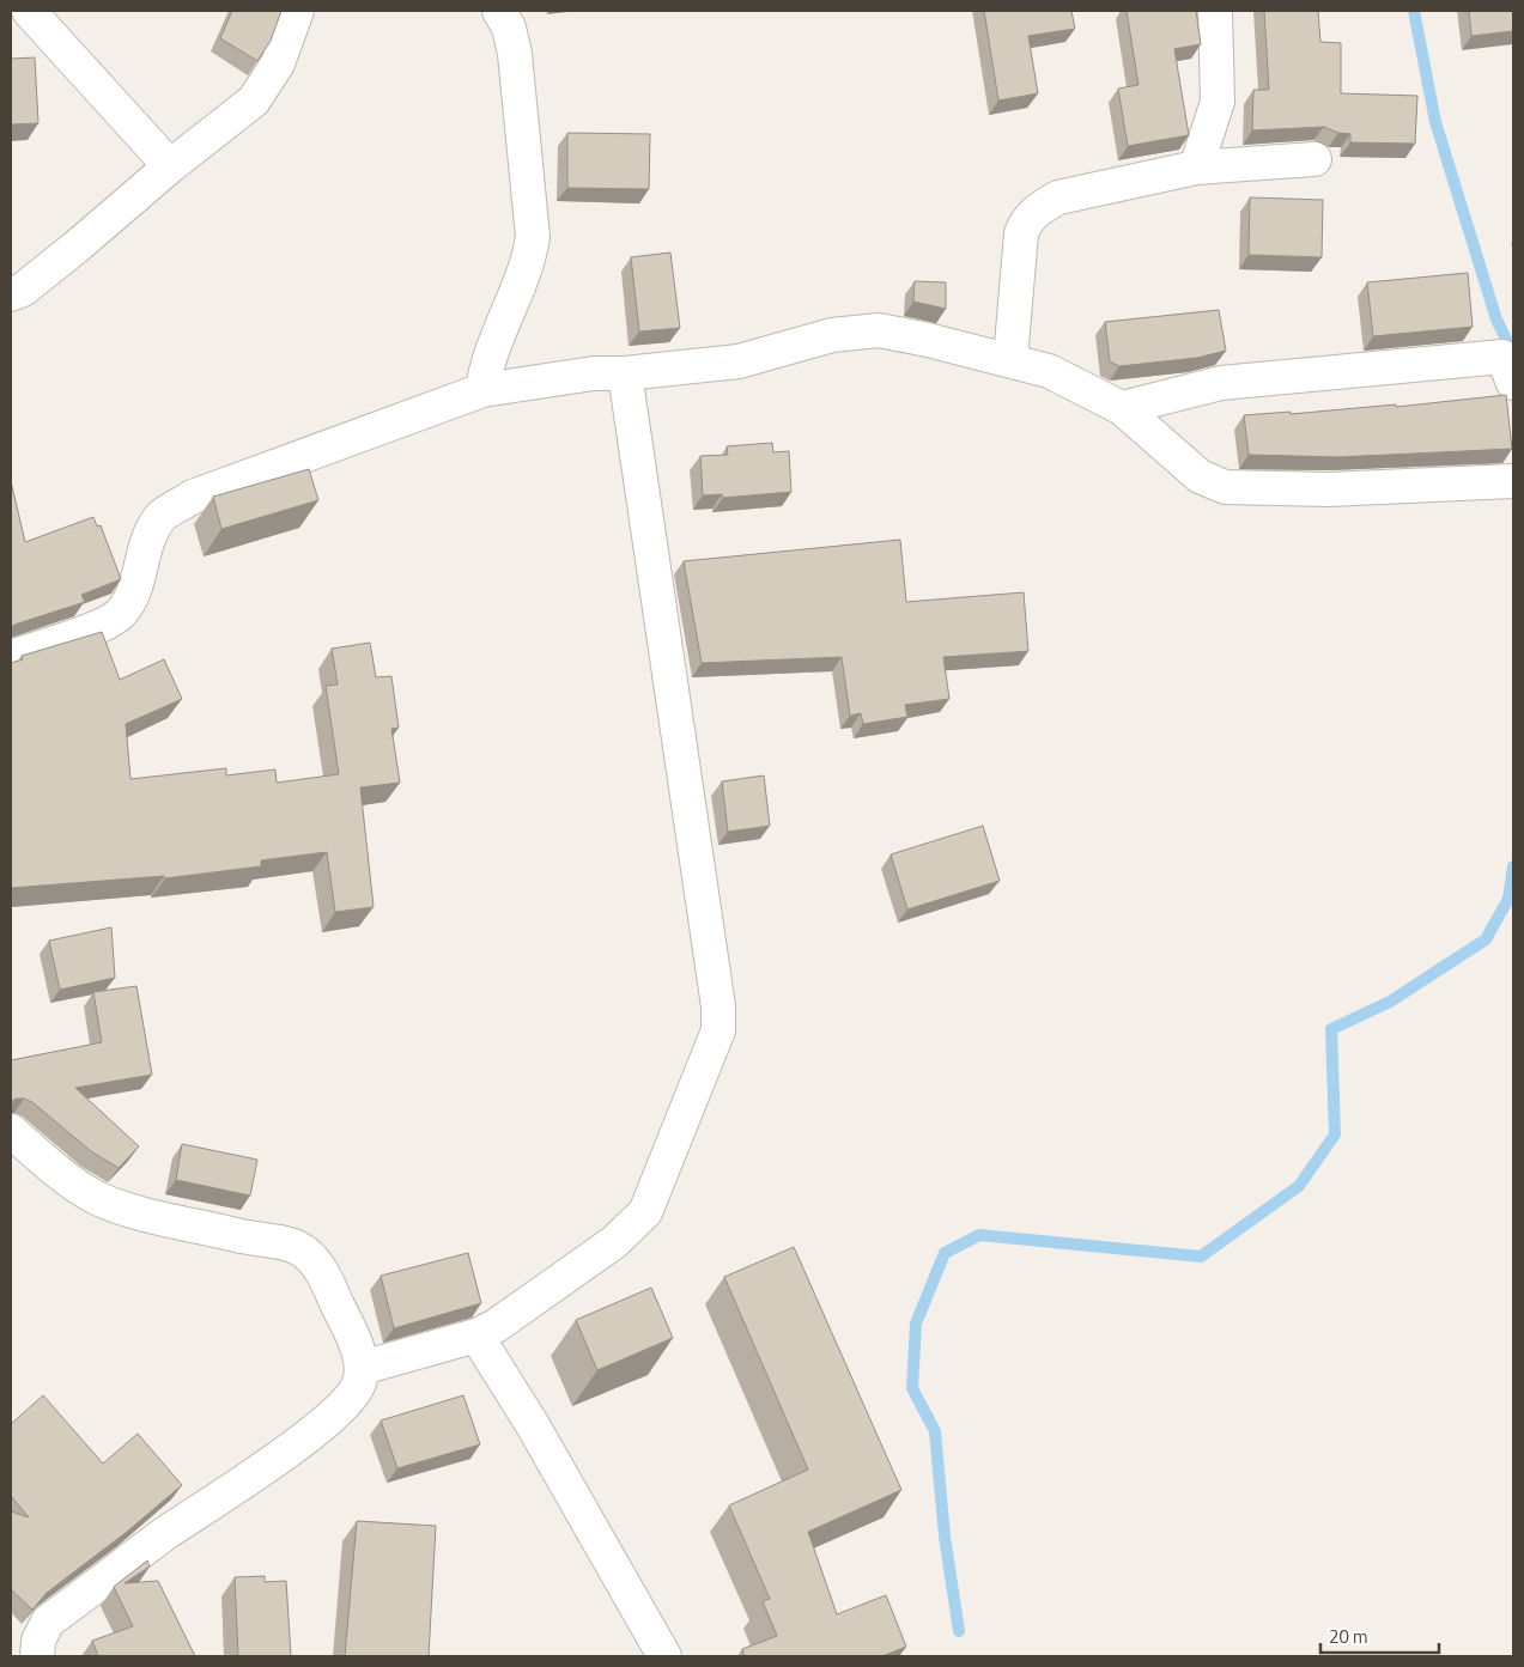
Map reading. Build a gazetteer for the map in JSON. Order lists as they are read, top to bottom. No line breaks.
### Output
{"scale_bar":"20 m"}
